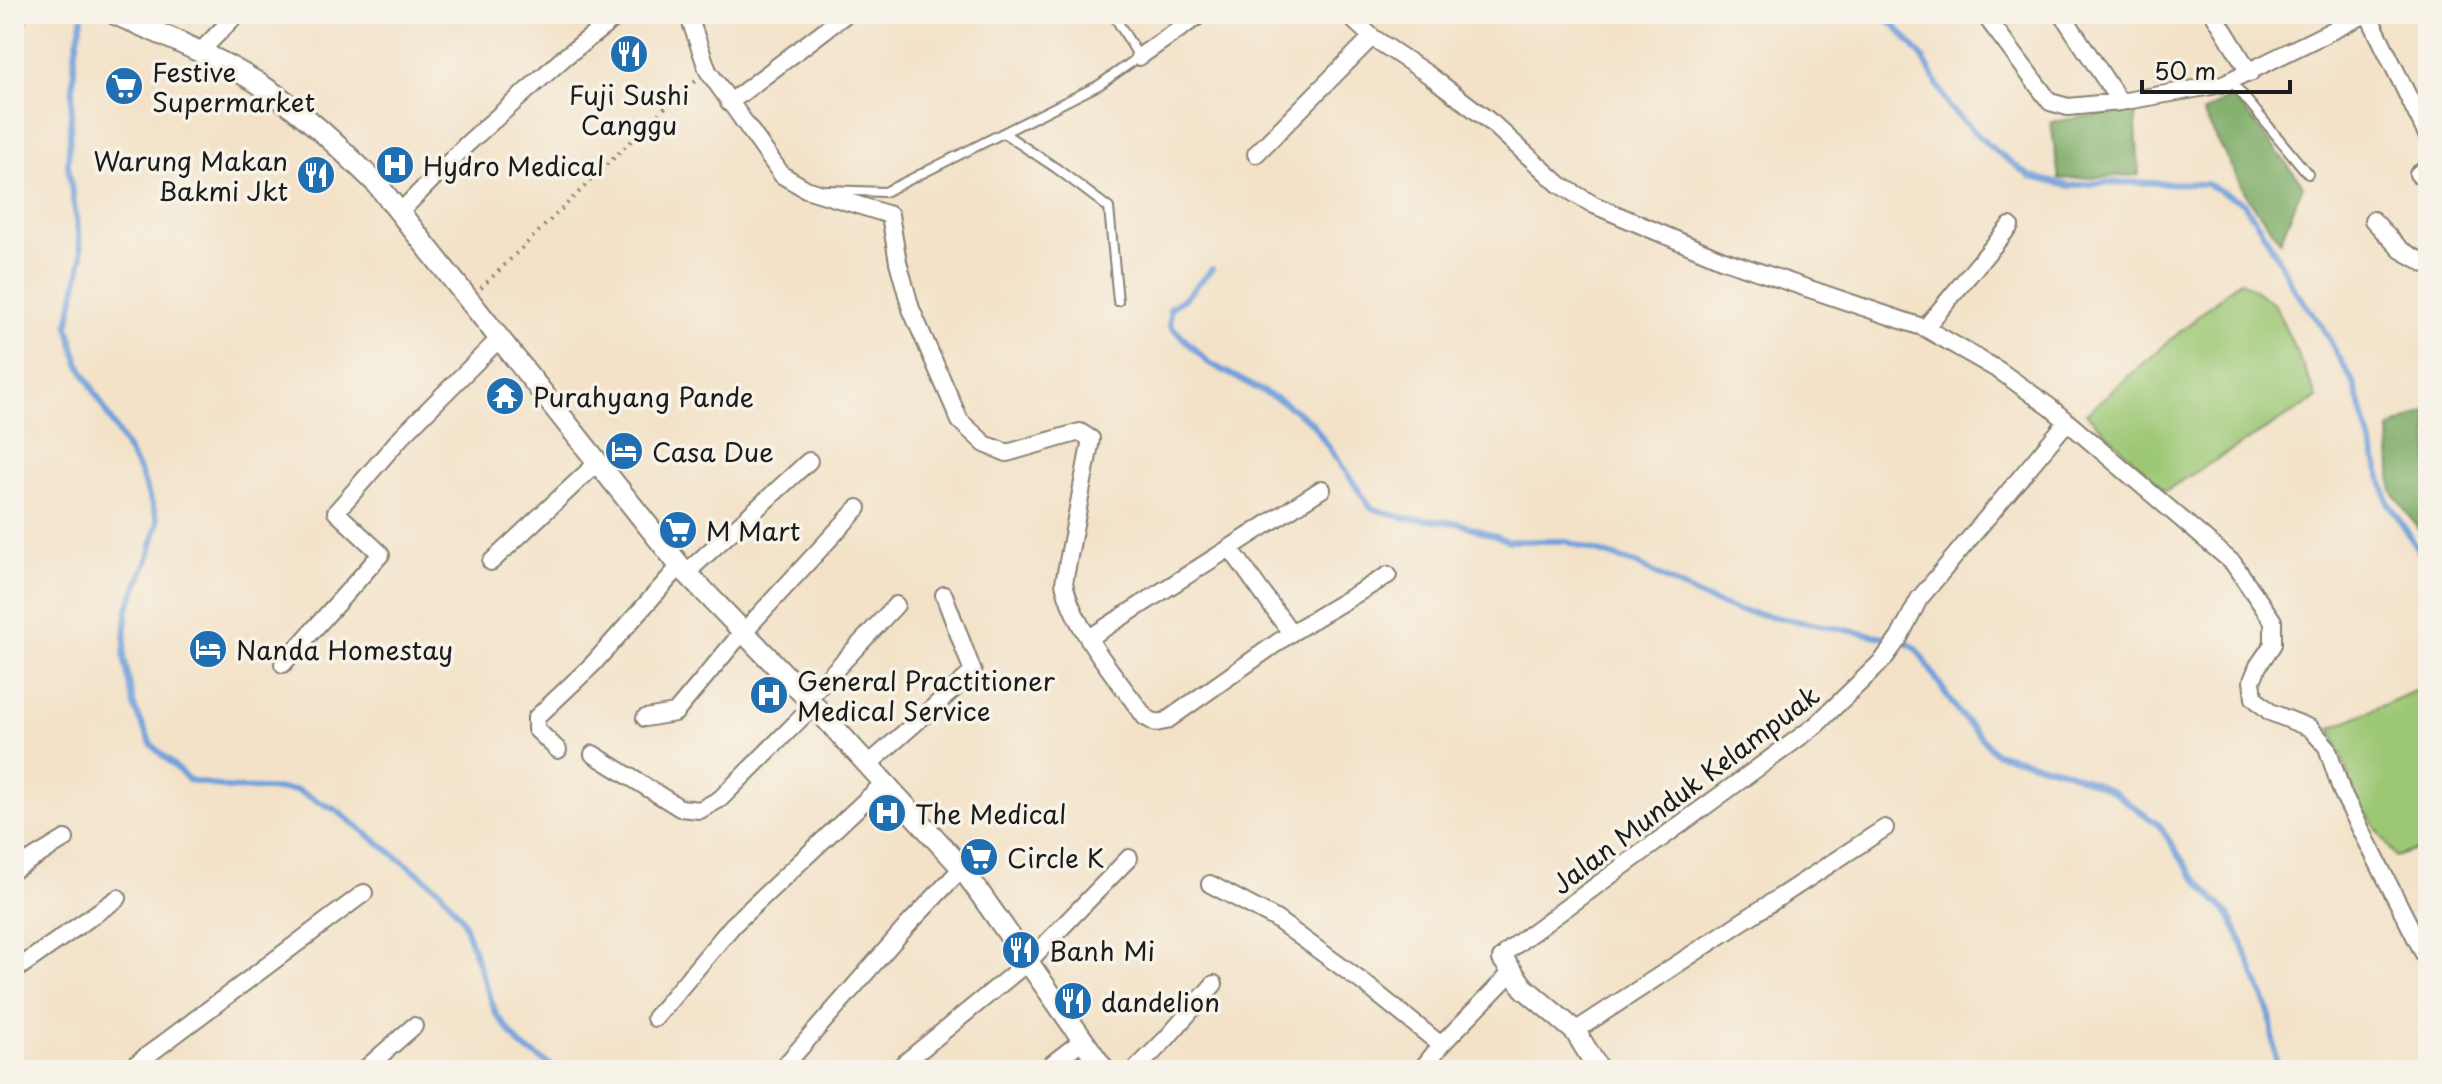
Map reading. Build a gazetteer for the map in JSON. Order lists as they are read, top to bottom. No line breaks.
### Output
{"streets":{"street":["Jalan Munduk Kelampuak"]},"places":{"restaurant":["Fuji Sushi Canggu","Warung Makan Bakmi Jkt","Banh Mi","dandelion"],"supermarket":["Festive Supermarket","M Mart","Circle K"],"hospital":["Hydro Medical","General Practitioner Medical Service","The Medical"],"temple":["Purahyang Pande"],"hotel":["Casa Due","Nanda Homestay"]},"scale_bar":"50 m"}
